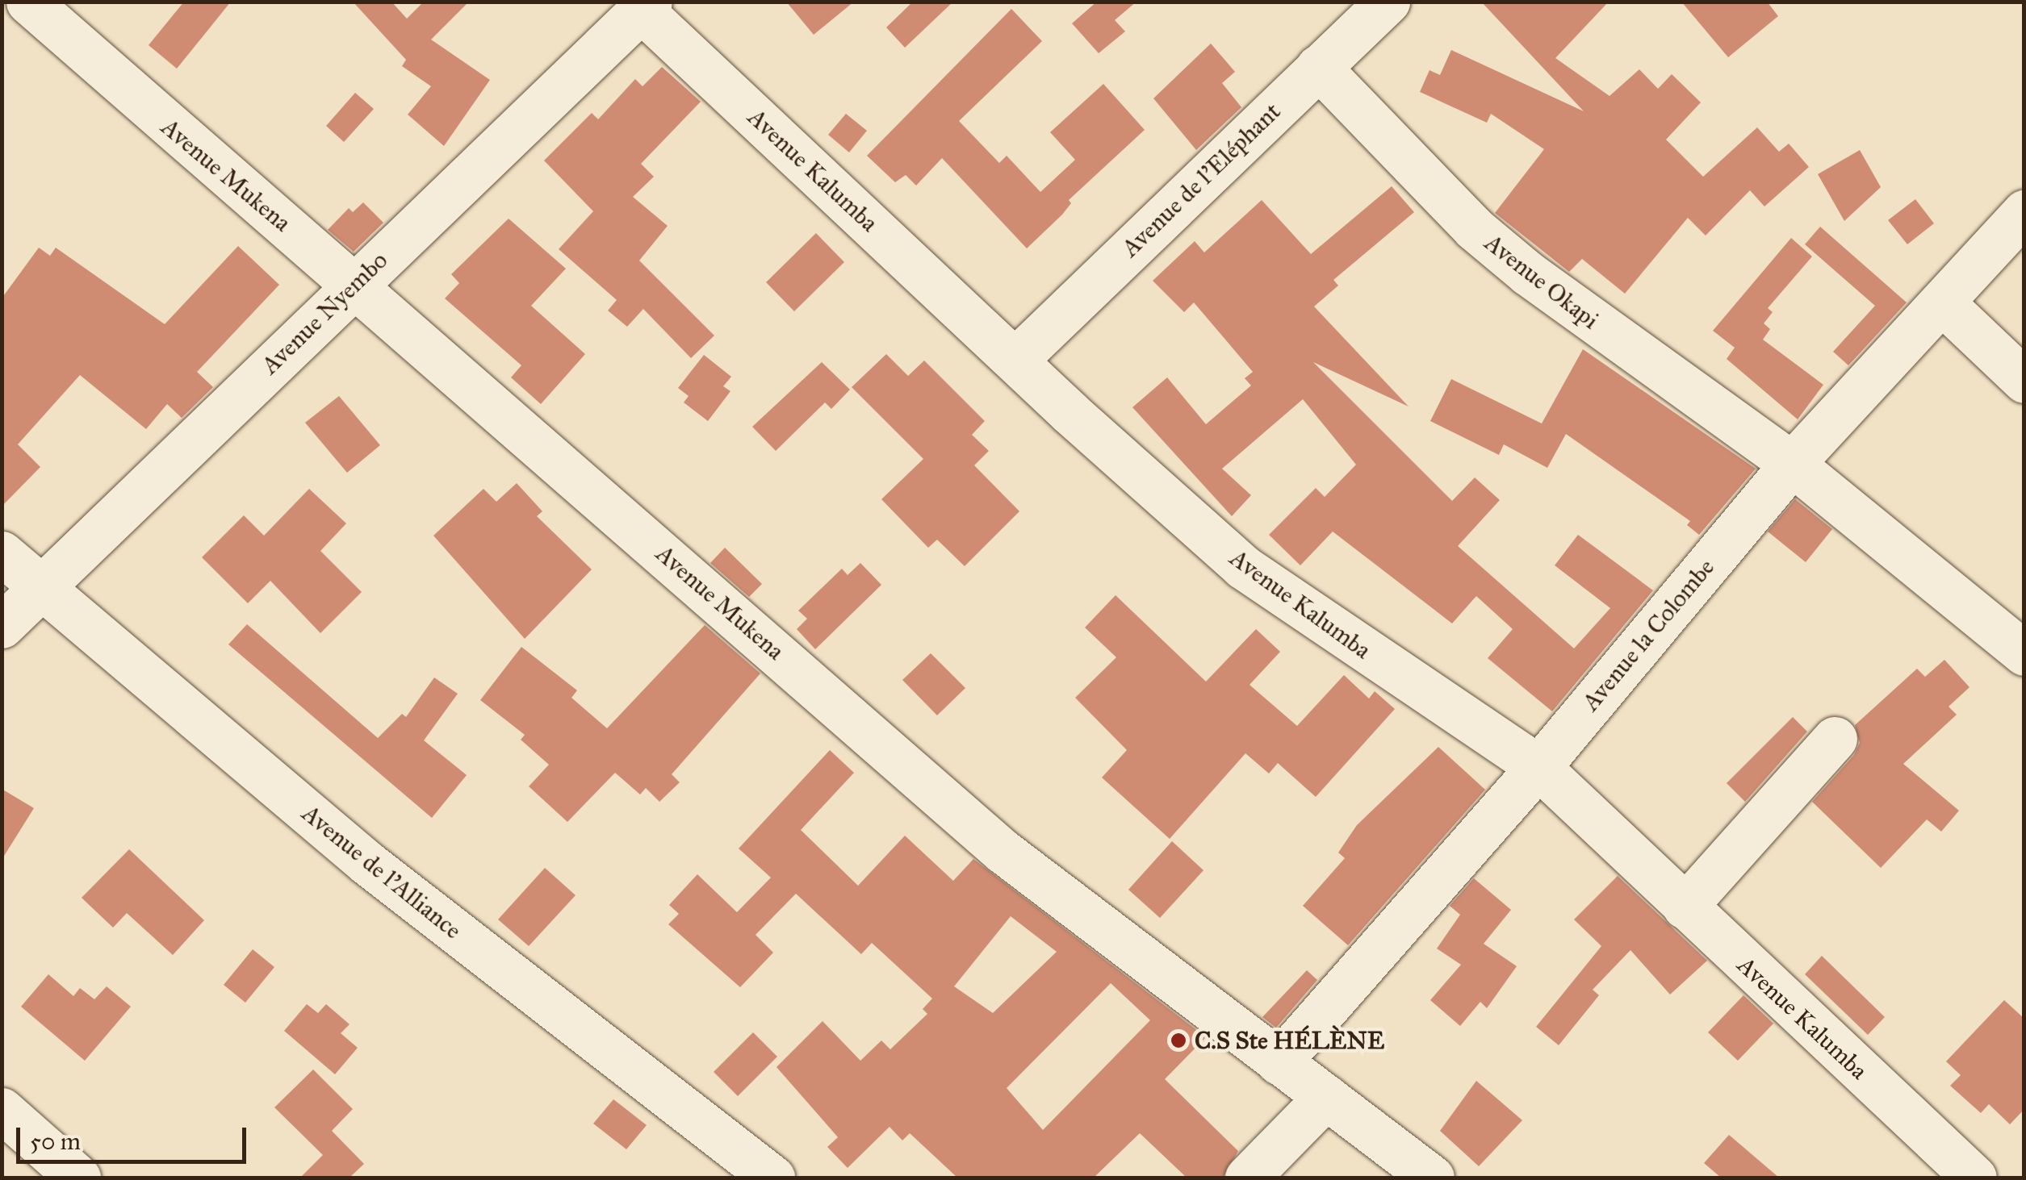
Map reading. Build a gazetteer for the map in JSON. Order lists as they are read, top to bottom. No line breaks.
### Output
{"streets":{"street":["Avenue Kalumba","Avenue Mukena","Avenue de l'Eléphant","Avenue Okapi","Avenue Nyembo","Avenue la Colombe","Avenue de l'Alliance"]},"crossings":[["Avenue Kalumba","Avenue de l'Eléphant"],["Avenue Kalumba","Avenue Nyembo"],["Avenue Kalumba","Avenue la Colombe"],["Avenue Mukena","Avenue Nyembo"],["Avenue Mukena","Avenue la Colombe"],["Avenue de l'Eléphant","Avenue Okapi"],["Avenue Okapi","Avenue la Colombe"],["Avenue Nyembo","Avenue de l'Alliance"]],"places":["C.S Ste HÉLÈNE"],"scale_bar":"50 m"}
